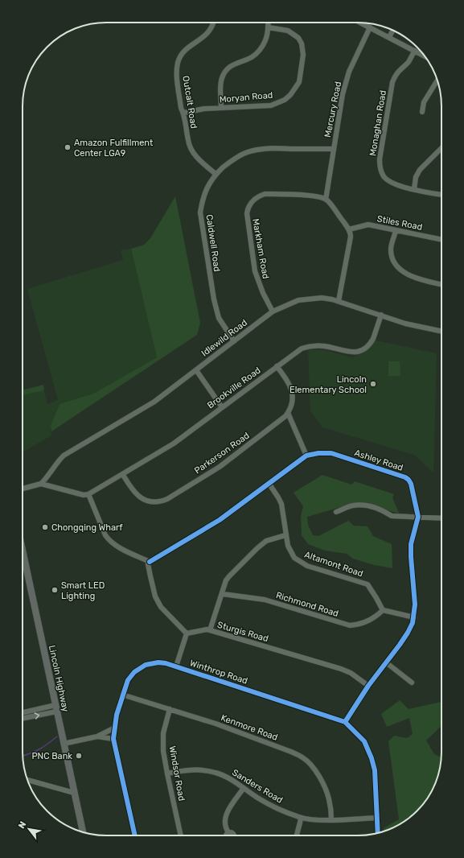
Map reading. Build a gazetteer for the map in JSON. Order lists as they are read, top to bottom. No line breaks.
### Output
{"streets":{"main road":["Lincoln Highway"],"street":["Moryan Road","Outcalt Road","Mercury Road","Monaghan Road","Stiles Road","Caldwell Road","Markham Road","Idlewild Road","Brookville Road","Parkerson Road","Ashley Road","Altamont Road","Richmond Road","Sturgis Road","Winthrop Road","Kenmore Road","Windsor Road","Sanders Road"]},"crossings":[["Moryan Road","Outcalt Road"],["Outcalt Road","Caldwell Road"],["Mercury Road","Caldwell Road"],["Mercury Road","Markham Road"],["Caldwell Road","Idlewild Road"],["Markham Road","Idlewild Road"],["Idlewild Road","Brookville Road"],["Brookville Road","Parkerson Road"],["Ashley Road","Altamont Road"],["Ashley Road","Sturgis Road"],["Ashley Road","Winthrop Road"],["Altamont Road","Richmond Road"],["Winthrop Road","Kenmore Road"],["Winthrop Road","Sanders Road"],["Kenmore Road","Windsor Road"],["Kenmore Road","Sanders Road"],["Windsor Road","Sanders Road"]],"places":["Amazon Fulfillment Center LGA9","Lincoln Elementary School","Chongqing Wharf","Smart LED Lighting","PNC Bank"],"north":"top left"}
